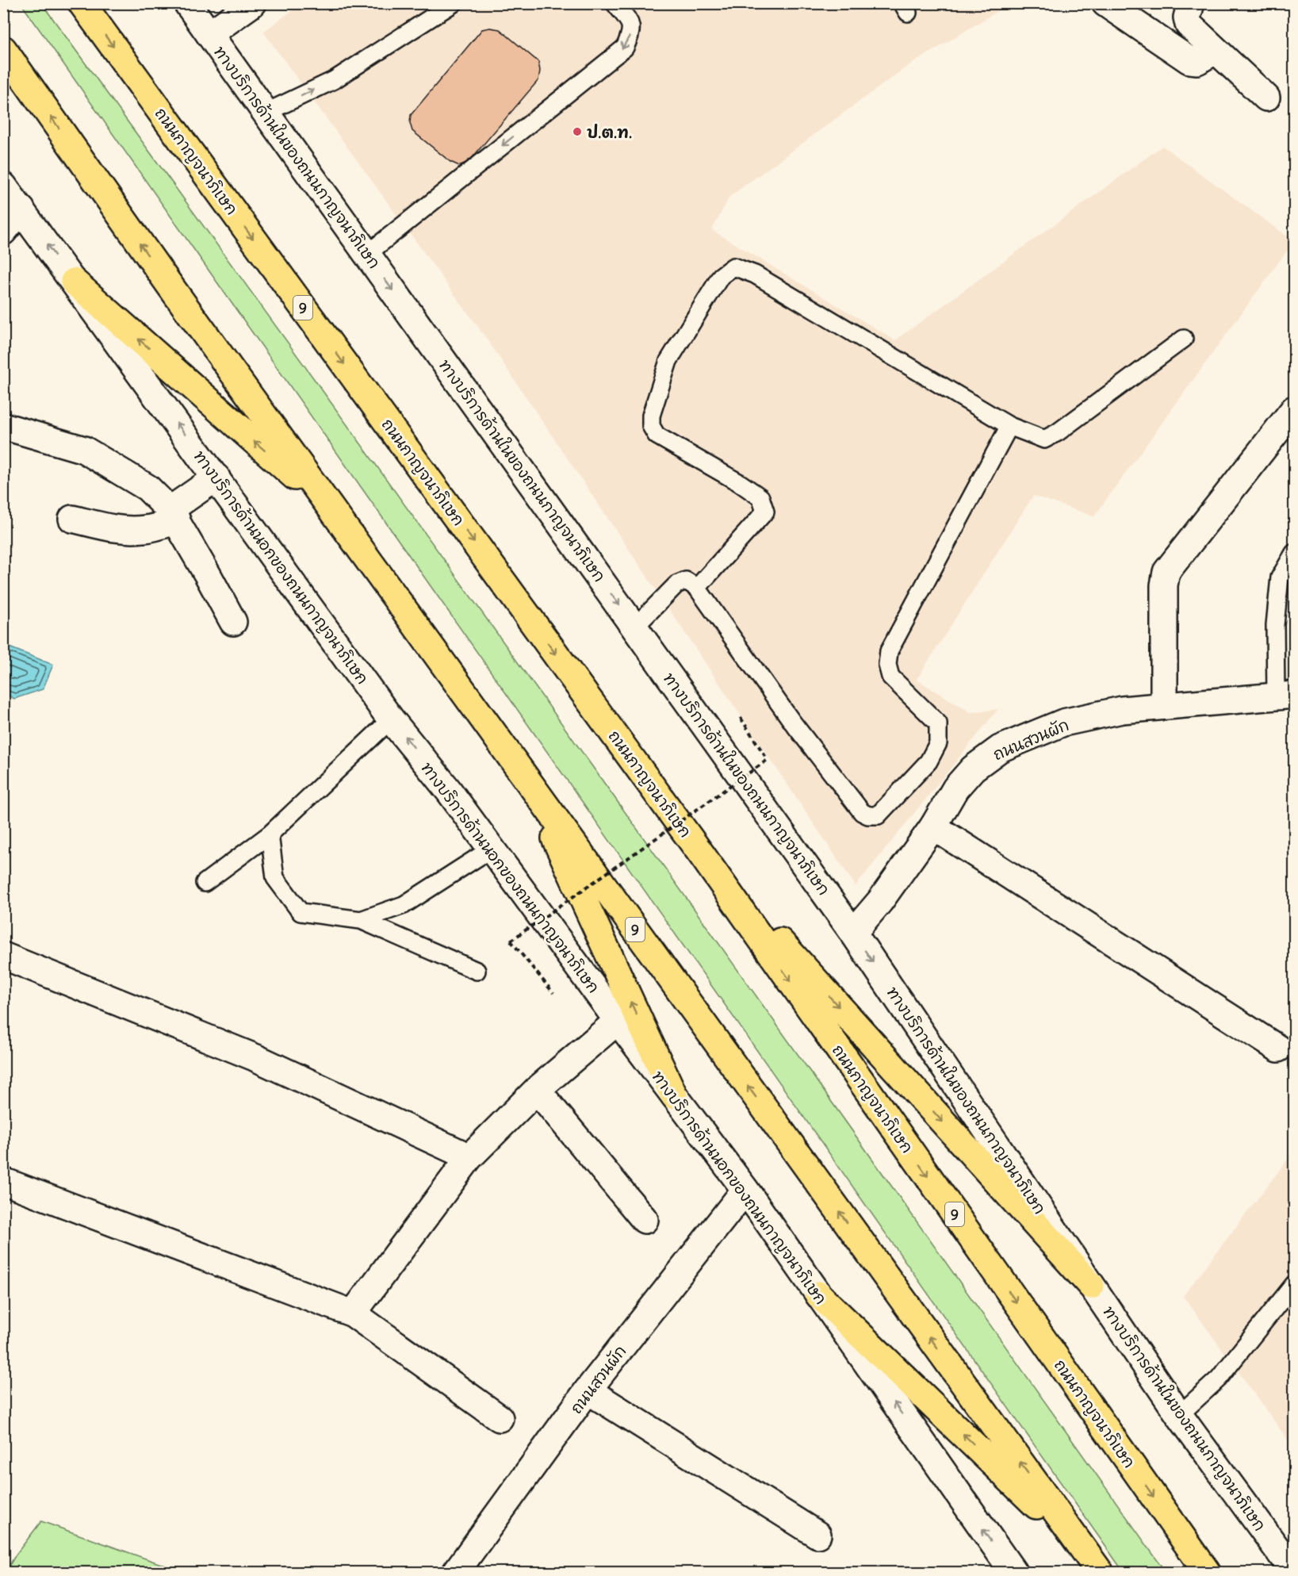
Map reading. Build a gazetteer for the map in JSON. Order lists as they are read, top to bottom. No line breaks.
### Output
{"streets":{"highway":["ถนนกาญจนาภิเษก","9"],"street":["ทางบริการด้านในของถนนกาญจนาภิเษก","ทางบริการด้านนอกของถนนกาญจนาภิเษก","ถนนสวนผัก"]},"crossings":[["ทางบริการด้านในของถนนกาญจนาภิเษก","ถนนสวนผัก"],["ทางบริการด้านนอกของถนนกาญจนาภิเษก","ถนนสวนผัก"]],"one_way":["ทางบริการด้านในของถนนกาญจนาภิเษก","ทางบริการด้านนอกของถนนกาญจนาภิเษก"],"places":["ป.ต.ท."]}
